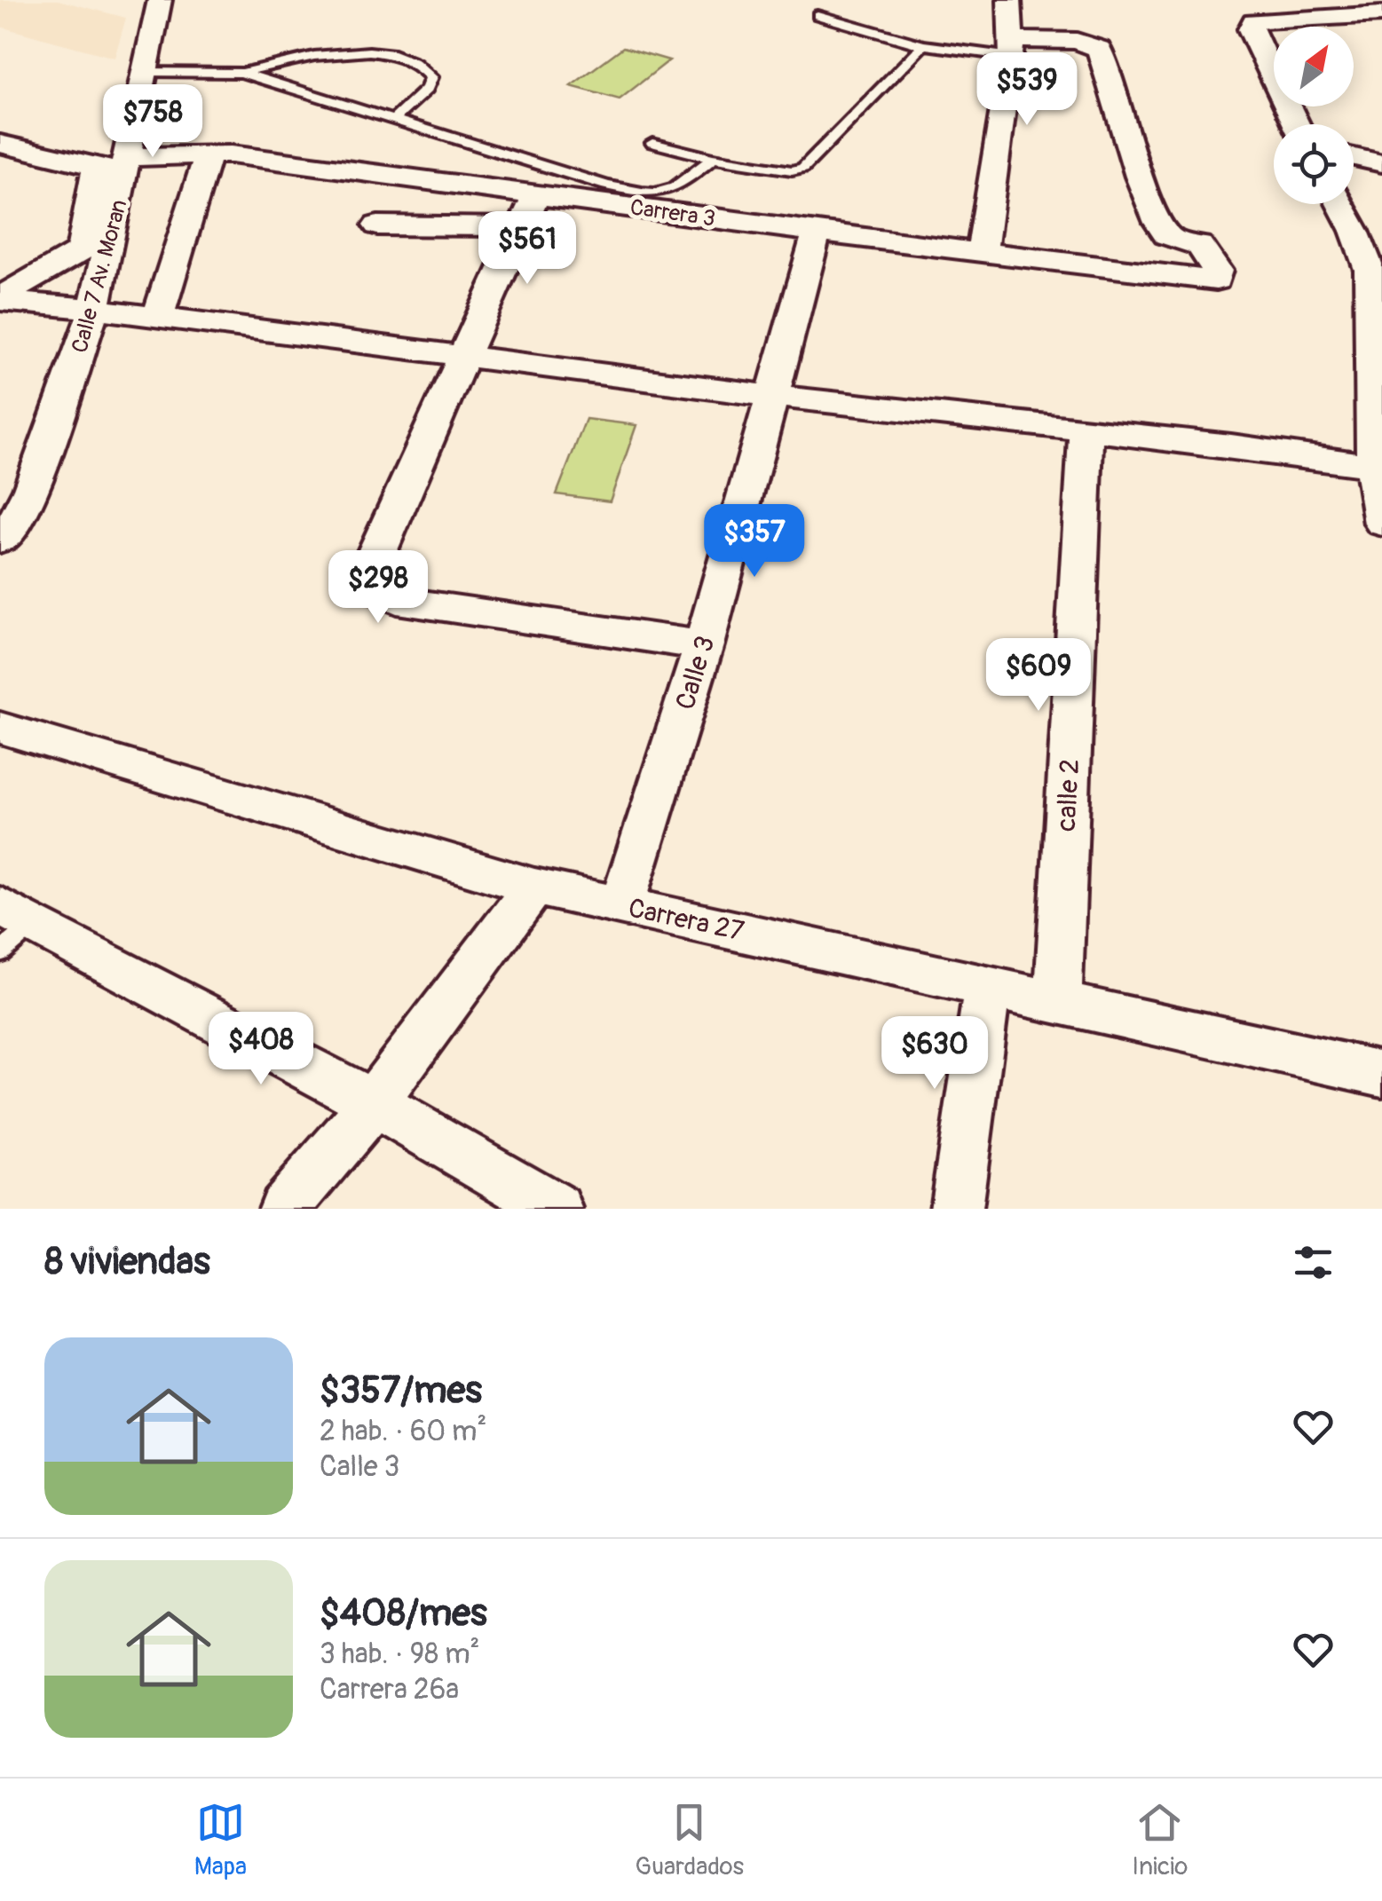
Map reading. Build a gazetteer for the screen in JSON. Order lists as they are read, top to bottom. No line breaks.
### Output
{"streets":{"street":["Carrera 3","Calle 7 Av. Moran","Calle 3","calle 2","Carrera 27"]},"crossings":[["Carrera 3","Calle 7 Av. Moran"],["Carrera 3","Calle 3"],["Calle 3","Carrera 27"],["calle 2","Carrera 27"]],"north":"top right","page":{"price":["$539","$758","$561","$357","$298","$609","$408","$630"],"heading":"8 viviendas","list":[{"name":"$357/mes","note":"2 hab. · 60 m² · Calle 3"},{"name":"$408/mes","note":"3 hab. · 98 m² · Carrera 26a"}],"tabs":["Mapa","Guardados","Inicio"]}}
